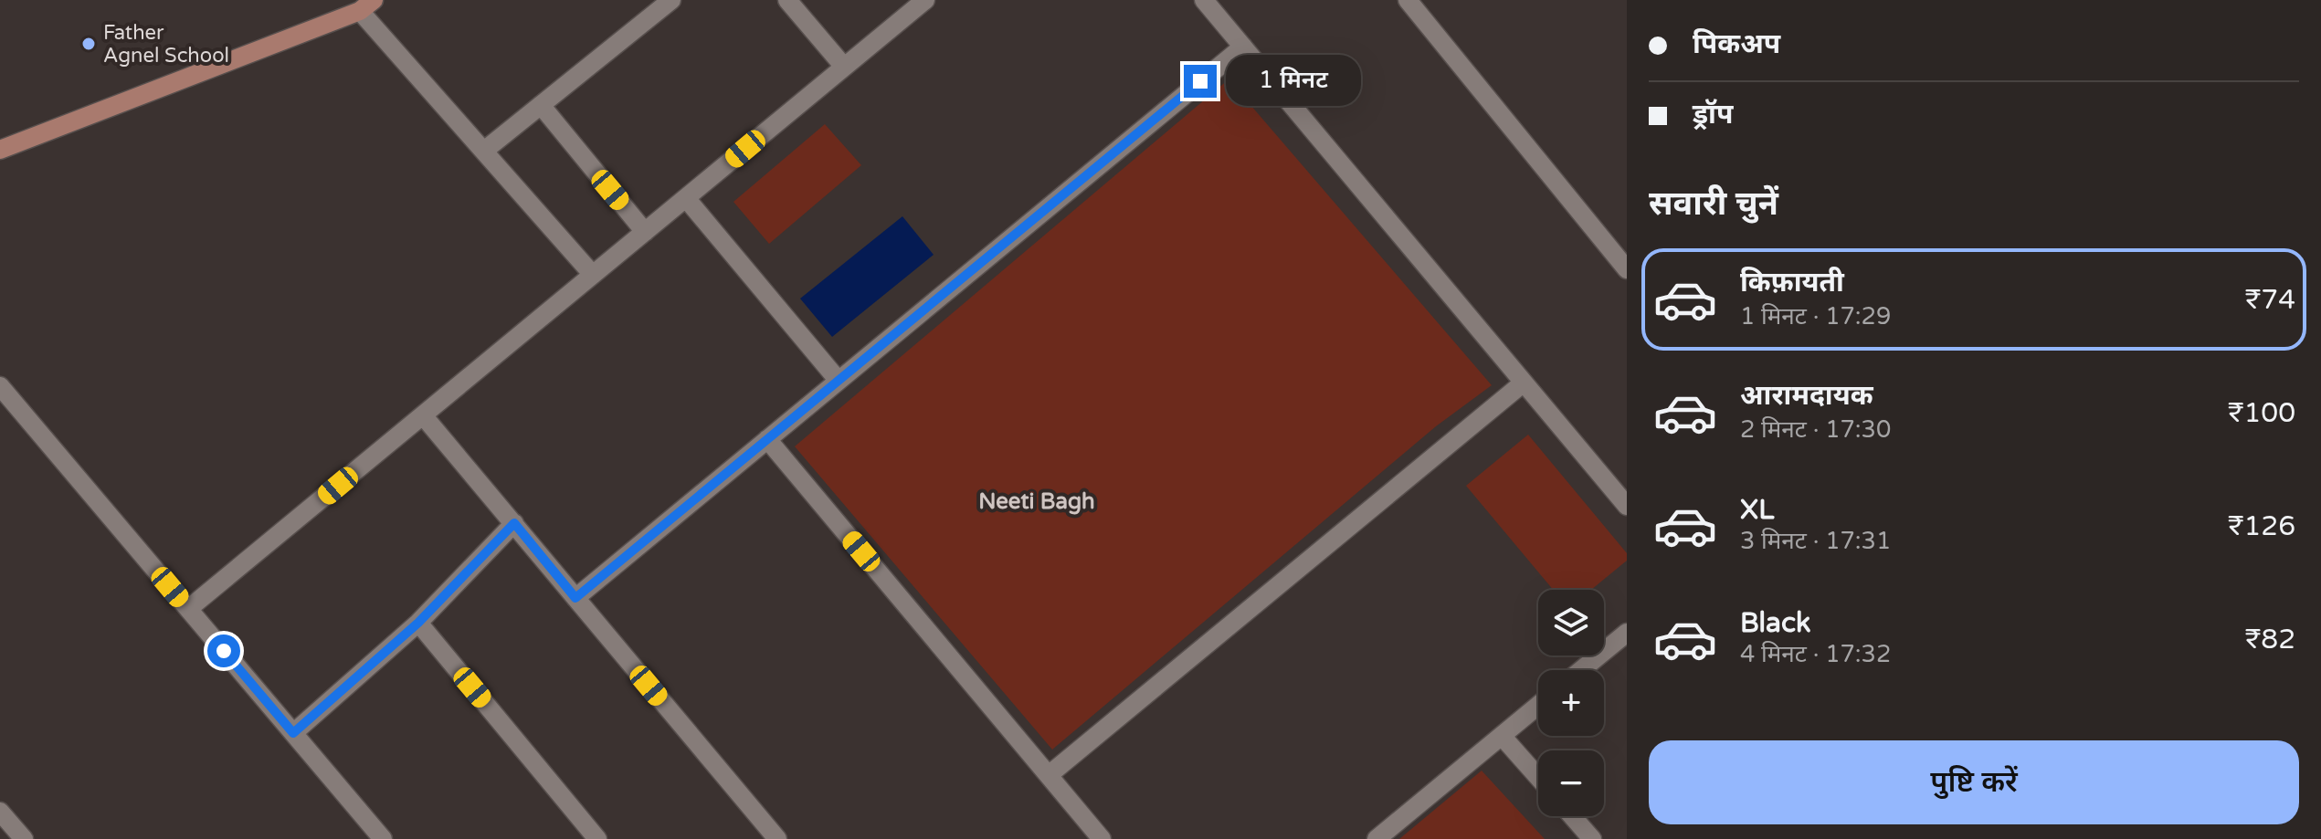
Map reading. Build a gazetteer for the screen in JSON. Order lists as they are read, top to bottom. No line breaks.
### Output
{"districts":["Neeti Bagh"],"places":["Father Agnel School"],"page":{"banner":["पिकअप","ड्रॉप"],"bubble":"1 मिनट","heading":"सवारी चुनें","list":[{"name":"किफ़ायती","note":"1 मिनट · 17:29","value":"₹74"},{"name":"आरामदायक","note":"2 मिनट · 17:30","value":"₹100"},{"name":"XL","note":"3 मिनट · 17:31","value":"₹126"},{"name":"Black","note":"4 मिनट · 17:32","value":"₹82"}],"map_buttons":["+","−"],"buttons":"पुष्टि करें"}}
